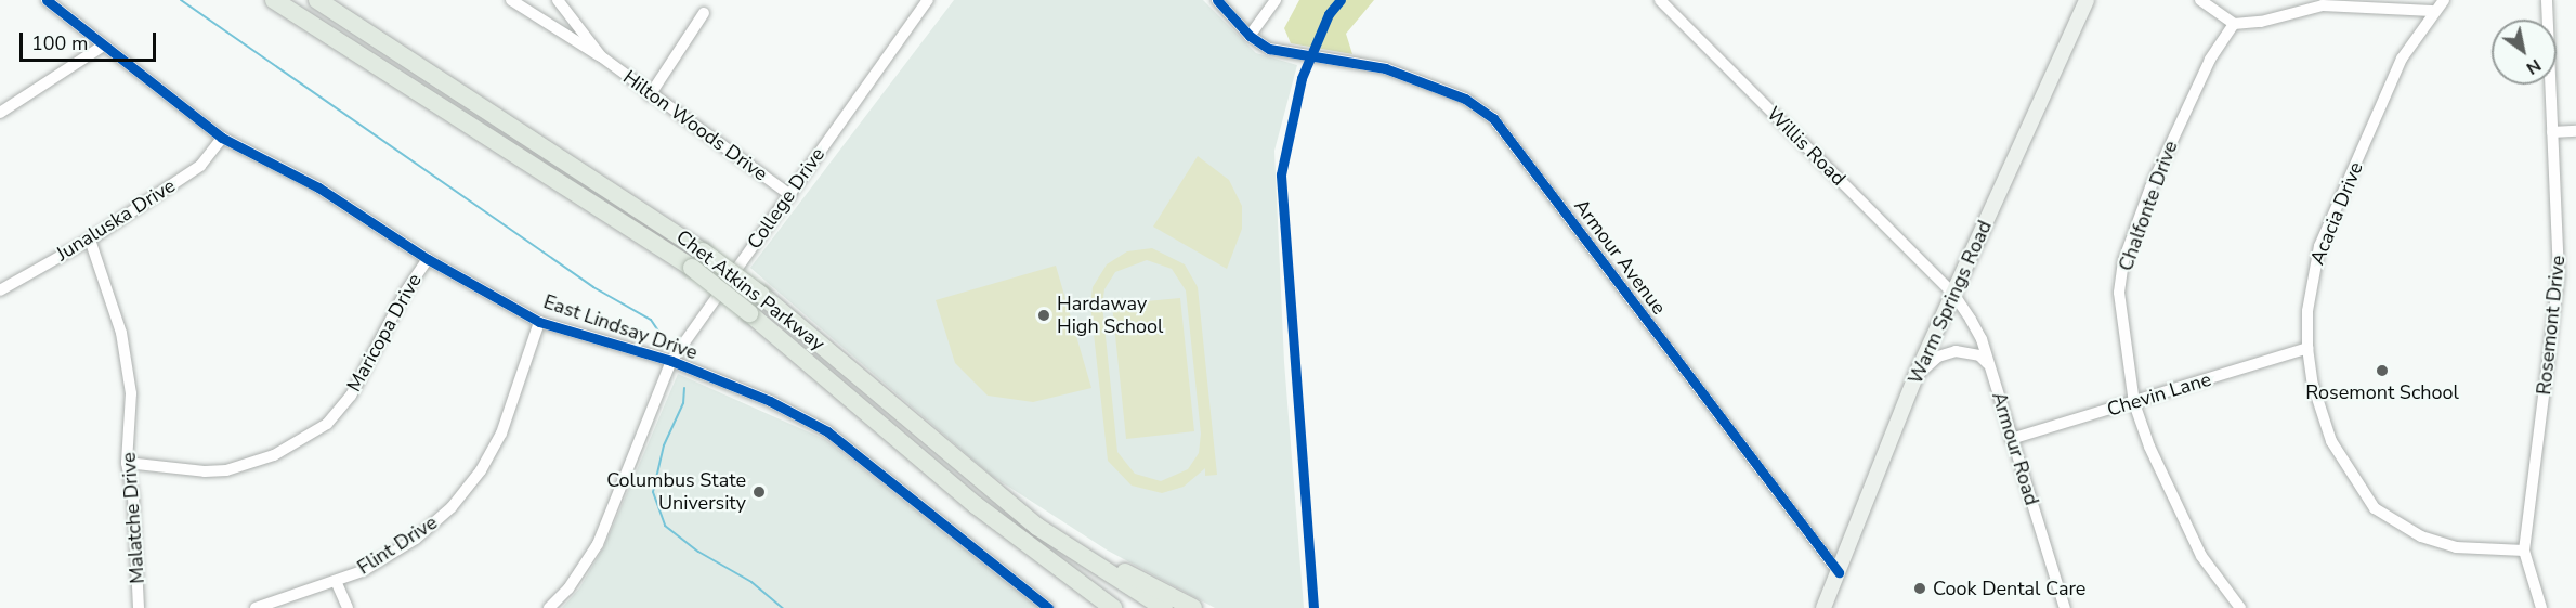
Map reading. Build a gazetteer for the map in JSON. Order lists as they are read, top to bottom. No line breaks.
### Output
{"streets":{"highway":["Chet Atkins Parkway"],"main road":["Warm Springs Road"],"street":["Hilton Woods Drive","Willis Road","College Drive","Chalfonte Drive","Acacia Drive","Junaluska Drive","Armour Avenue","Rosemont Drive","East Lindsay Drive","Maricopa Drive","Chevin Lane","Armour Road","Malatche Drive","Flint Drive"]},"crossings":[["Hilton Woods Drive","College Drive"],["Willis Road","Warm Springs Road"],["Willis Road","Armour Road"],["College Drive","East Lindsay Drive"],["Chalfonte Drive","Chevin Lane"],["Acacia Drive","Rosemont Drive"],["Acacia Drive","Chevin Lane"],["Junaluska Drive","East Lindsay Drive"],["Junaluska Drive","Malatche Drive"],["Armour Avenue","Warm Springs Road"],["Warm Springs Road","Armour Road"],["East Lindsay Drive","Maricopa Drive"],["East Lindsay Drive","Flint Drive"],["Maricopa Drive","Malatche Drive"],["Chevin Lane","Armour Road"]],"places":["Hardaway High School","Rosemont School","Columbus State University","Cook Dental Care"],"scale_bar":"100 m","north":"bottom right"}
